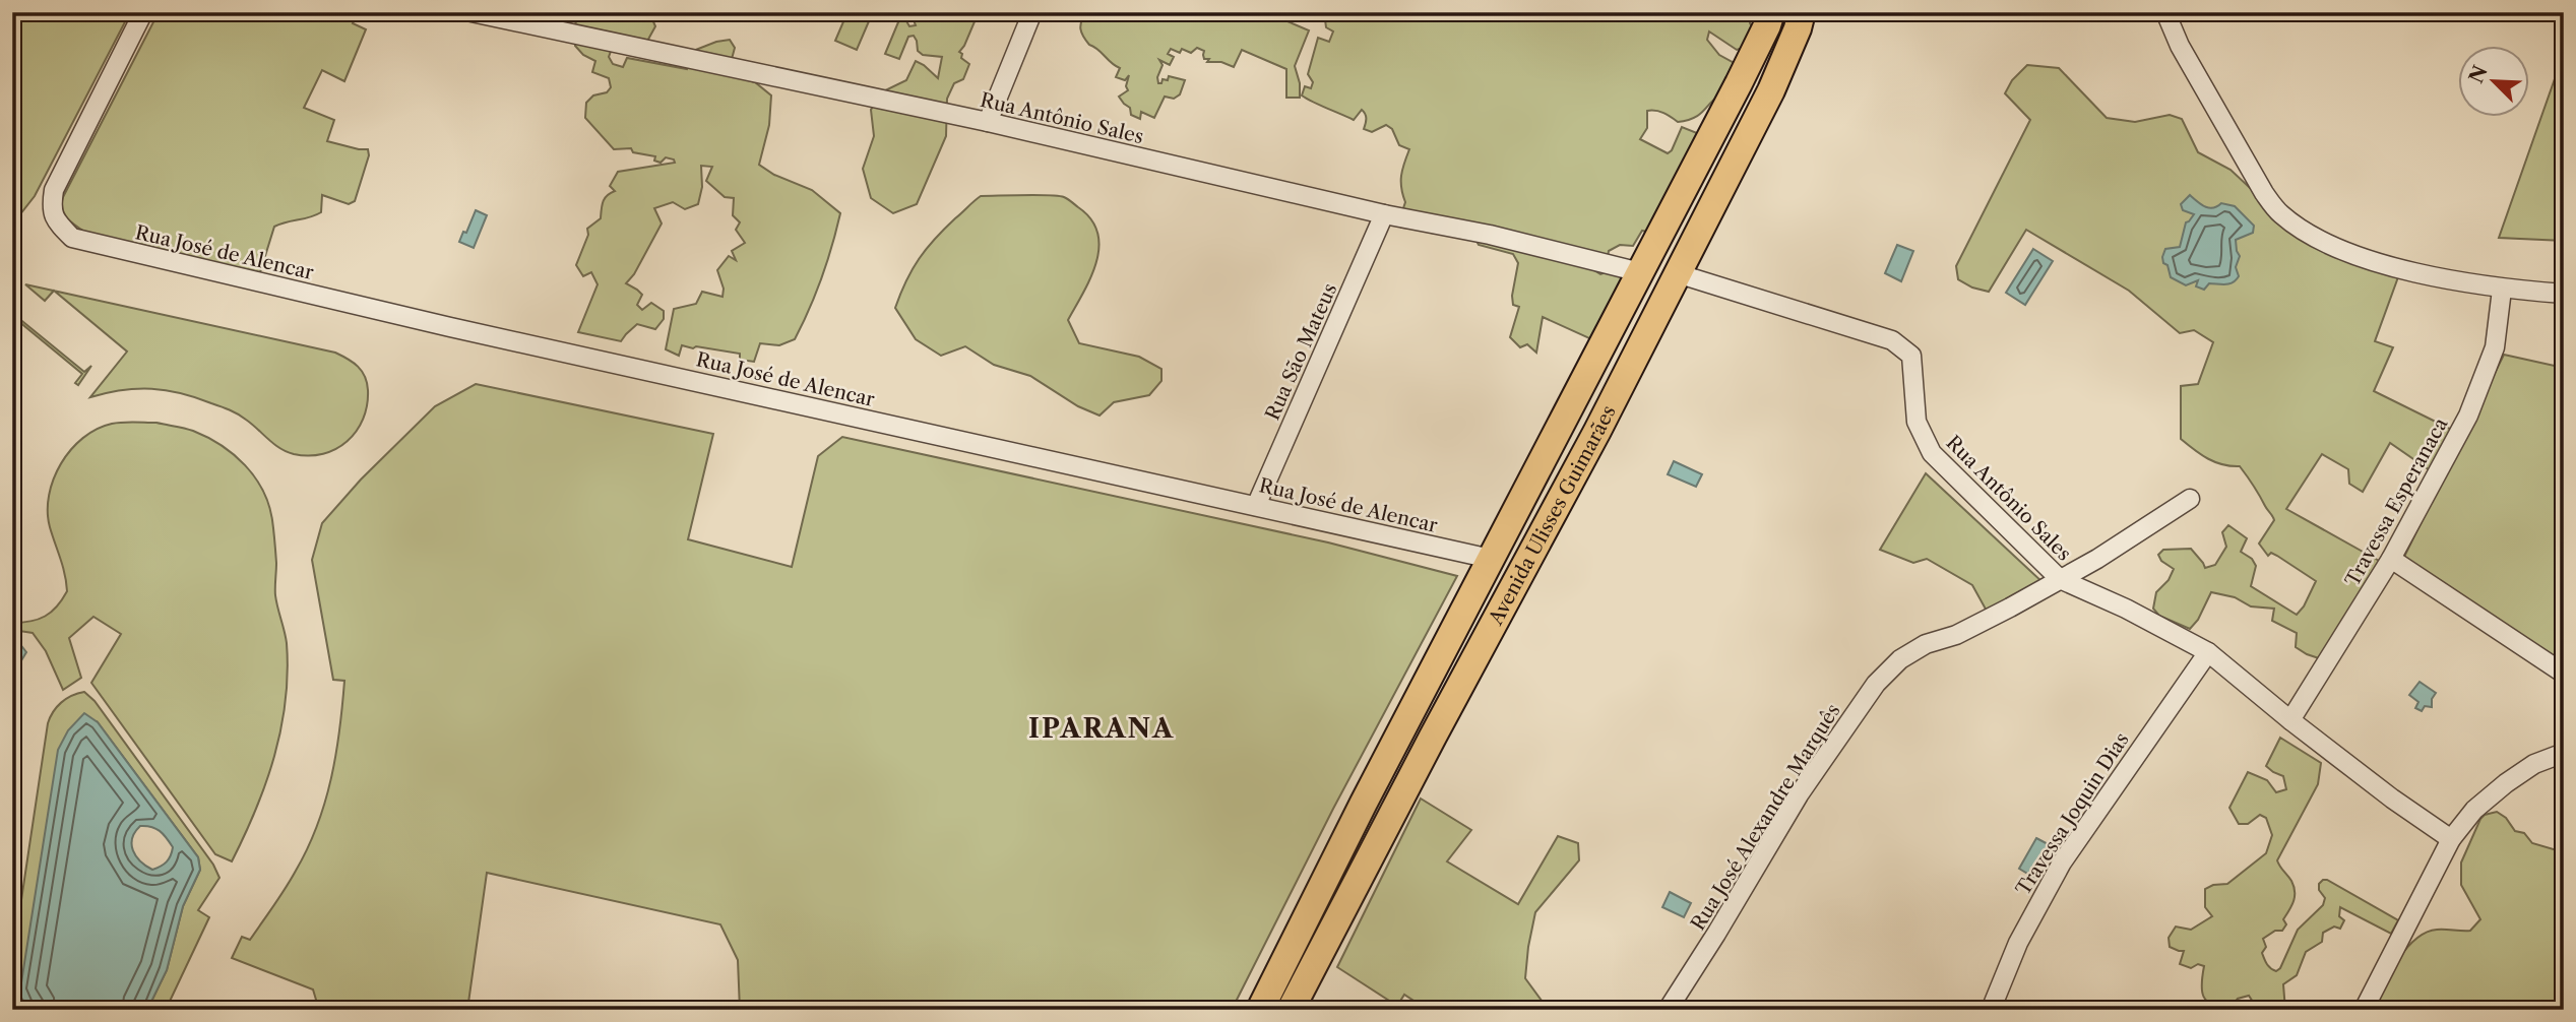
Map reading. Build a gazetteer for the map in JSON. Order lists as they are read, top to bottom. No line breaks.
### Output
{"streets":{"main road":["Avenida Ulisses Guimarães"],"street":["Rua Antônio Sales","Rua José de Alencar","Rua São Mateus","Travessa Esperanaca","Travessa Joquin Dias","Rua José Alexandre Marquês"]},"crossings":[["Rua Antônio Sales","Rua São Mateus"],["Rua Antônio Sales","Travessa Esperanaca"],["Rua Antônio Sales","Avenida Ulisses Guimarães"],["Rua Antônio Sales","Travessa Joquin Dias"],["Rua Antônio Sales","Rua José Alexandre Marquês"],["Rua José de Alencar","Rua São Mateus"],["Rua José de Alencar","Avenida Ulisses Guimarães"]],"districts":["IPARANA"],"north":"top left"}
